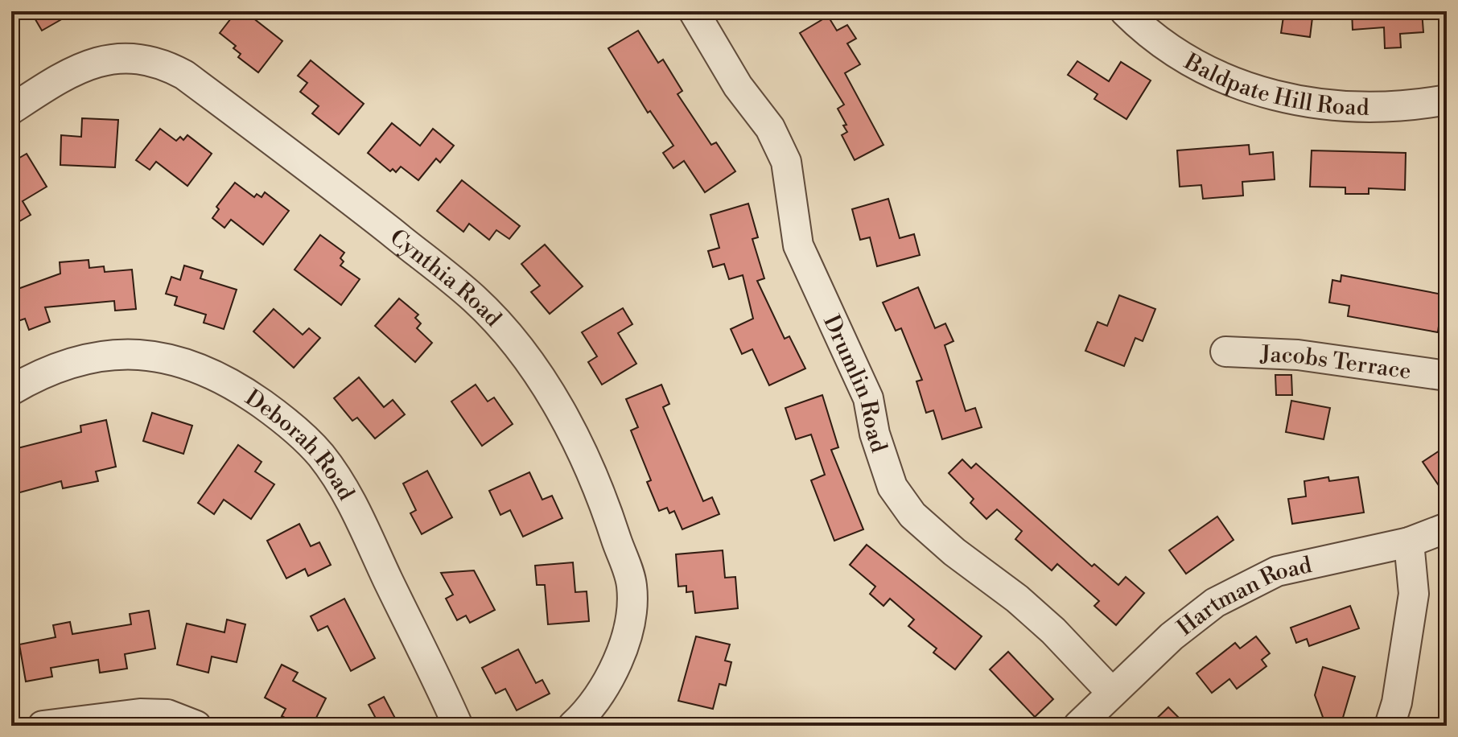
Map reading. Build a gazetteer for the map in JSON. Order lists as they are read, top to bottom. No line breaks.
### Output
{"streets":{"street":["Baldpate Hill Road","Cynthia Road","Jacobs Terrace","Drumlin Road","Deborah Road","Hartman Road"]},"crossings":[["Drumlin Road","Hartman Road"]]}
